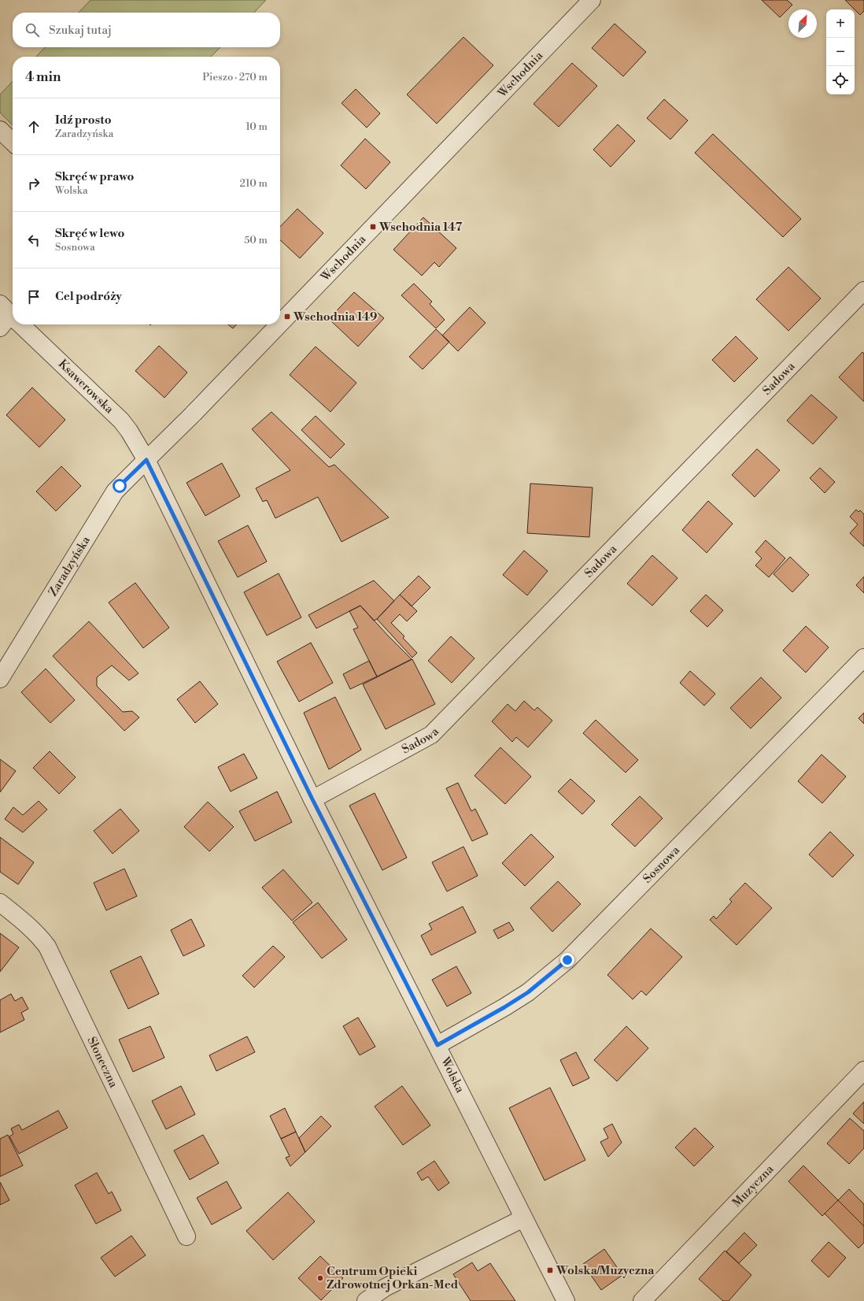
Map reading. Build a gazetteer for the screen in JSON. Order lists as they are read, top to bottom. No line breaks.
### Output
{"streets":{"street":["Wschodnia","Sadowa","Ksawerowska","Zaradzyńska","Sosnowa","Słoneczna","Wolska","Muzyczna"]},"crossings":[["Wschodnia","Ksawerowska"],["Wschodnia","Zaradzyńska"],["Wschodnia","Wolska"],["Sadowa","Wolska"],["Ksawerowska","Zaradzyńska"],["Ksawerowska","Wolska"],["Zaradzyńska","Wolska"],["Sosnowa","Wolska"]],"places":{"transit":["Wschodnia 147","Wschodnia 149","Wolska/Muzyczna"],"other":["Centrum Opieki Zdrowotnej Orkan-Med"]},"north":"top right","page":{"map_buttons":["+","−"],"search":"Szukaj tutaj","heading":["4 min","Pieszo · 270 m"],"list":[["Idź prosto","Zaradzyńska","10 m"],["Skręć w prawo","Wolska","210 m"],["Skręć w lewo","Sosnowa","50 m"],"Cel podróży"]}}
